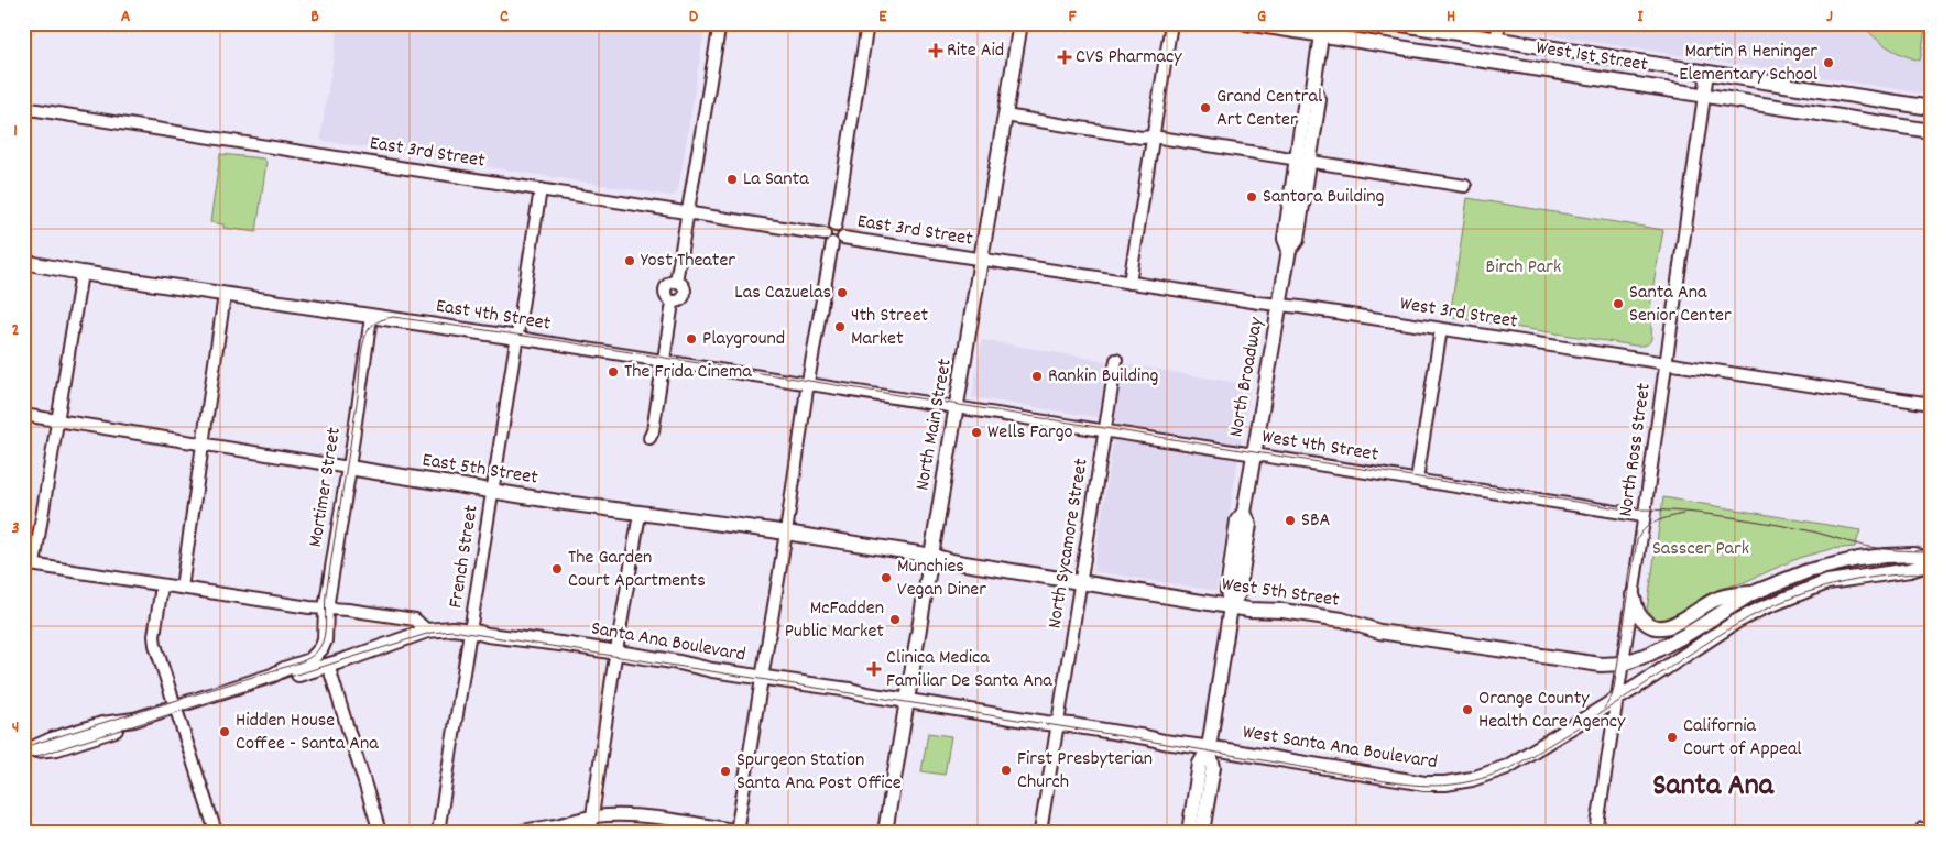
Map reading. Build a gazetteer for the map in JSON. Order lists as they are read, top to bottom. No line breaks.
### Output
{"streets":{"main road":["West 1st Street","East 4th Street","North Broadway","North Main Street","East 5th Street","Mortimer Street","West 5th Street","Santa Ana Boulevard","West Santa Ana Boulevard"],"street":["East 3rd Street","West 3rd Street","West 4th Street","North Ross Street","North Sycamore Street","French Street"]},"crossings":[["West 1st Street","North Broadway"],["West 1st Street","North Ross Street"],["East 3rd Street","West 3rd Street"],["East 3rd Street","North Main Street"],["East 3rd Street","French Street"],["West 3rd Street","North Broadway"],["West 3rd Street","North Main Street"],["West 3rd Street","North Ross Street"],["East 4th Street","North Main Street"],["East 4th Street","West 4th Street"],["East 4th Street","Mortimer Street"],["East 4th Street","French Street"],["North Broadway","West 4th Street"],["North Broadway","West 5th Street"],["North Broadway","West Santa Ana Boulevard"],["North Main Street","West 4th Street"],["North Main Street","East 5th Street"],["North Main Street","West 5th Street"],["North Main Street","West Santa Ana Boulevard"],["West 4th Street","North Ross Street"],["West 4th Street","North Sycamore Street"],["North Ross Street","West 5th Street"],["North Ross Street","West Santa Ana Boulevard"],["East 5th Street","Mortimer Street"],["East 5th Street","French Street"],["East 5th Street","West 5th Street"],["Mortimer Street","Santa Ana Boulevard"],["North Sycamore Street","West 5th Street"],["North Sycamore Street","West Santa Ana Boulevard"],["French Street","Santa Ana Boulevard"],["West 5th Street","West Santa Ana Boulevard"],["Santa Ana Boulevard","West Santa Ana Boulevard"]],"districts":["Santa Ana"],"parks":["Birch Park","Sasscer Park"],"places":{"health":["Rite Aid","CVS Pharmacy","Clinica Medica Familiar De Santa Ana"],"other":["Martin R Heninger Elementary School","Grand Central Art Center","La Santa","Santora Building","Yost Theater","Las Cazuelas","Santa Ana Senior Center","4th Street Market","Playground","The Frida Cinema","Rankin Building","Wells Fargo","SBA","The Garden Court Apartments","Munchies Vegan Diner","McFadden Public Market","Orange County Health Care Agency","Hidden House Coffee - Santa Ana","California Court of Appeal","First Presbyterian Church","Spurgeon Station Santa Ana Post Office"]},"grid":{"columns":["A","B","C","D","E","F","G","H","I","J"],"rows":["1","2","3","4"]}}
